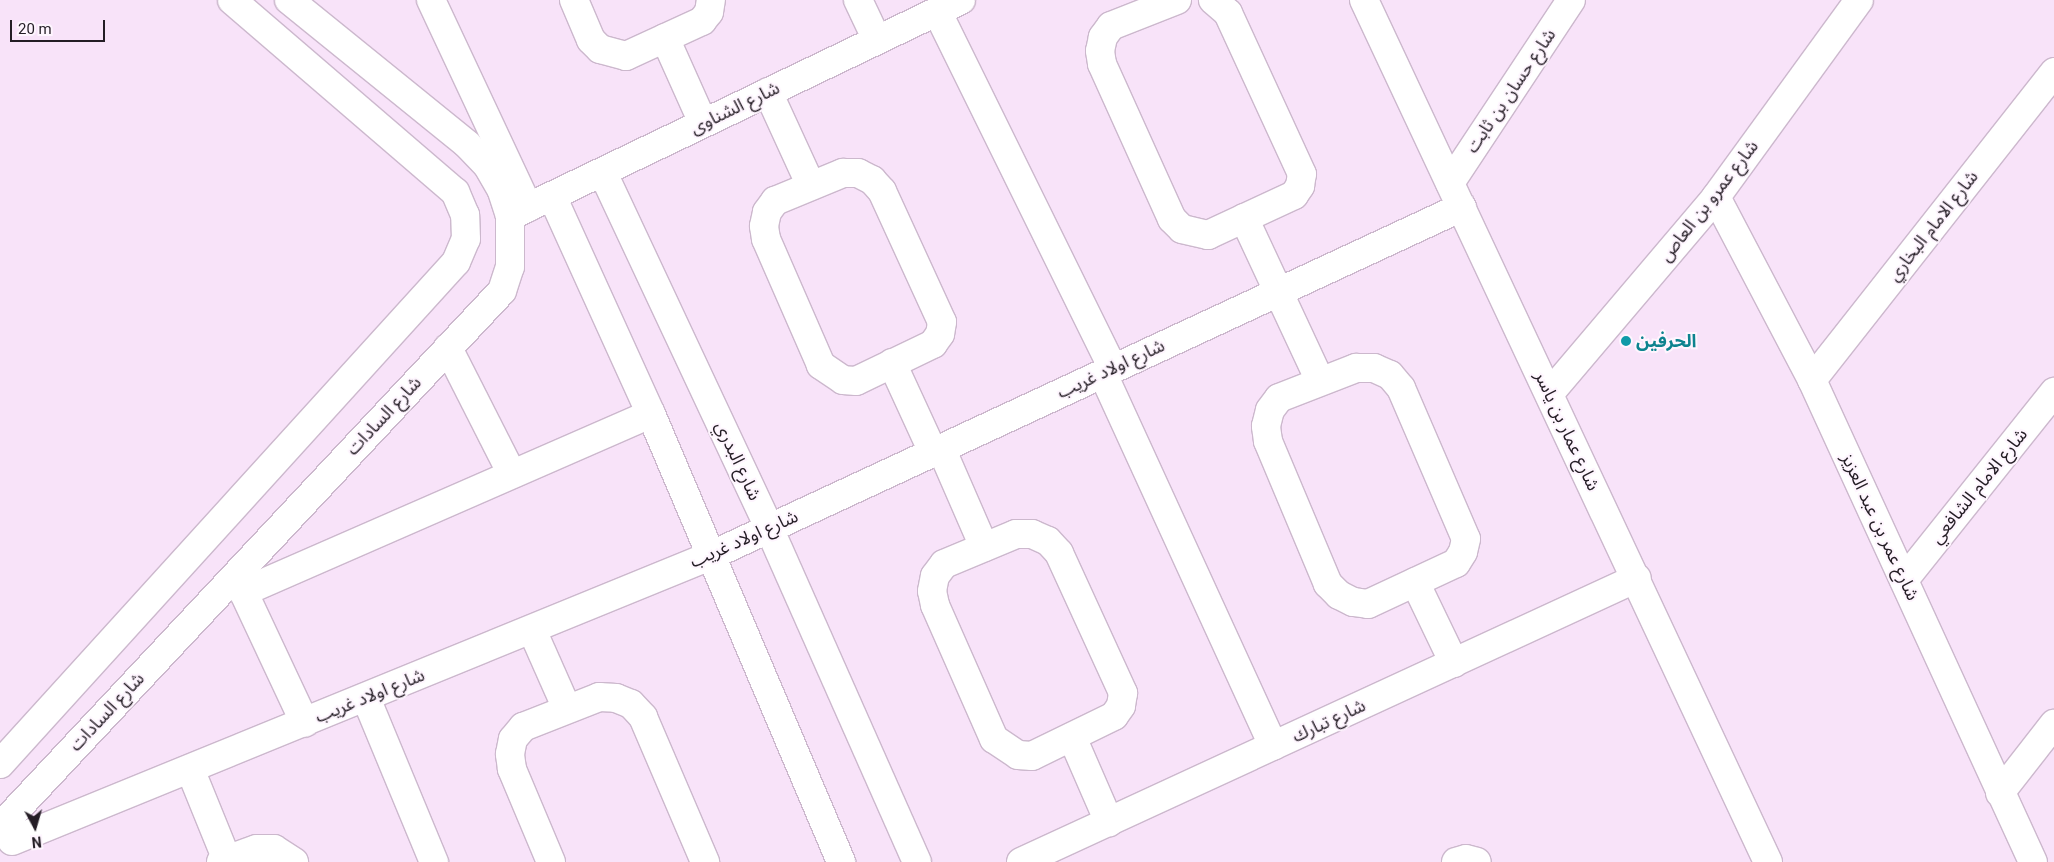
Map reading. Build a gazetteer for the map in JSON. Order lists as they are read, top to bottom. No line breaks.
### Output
{"streets":{"street":["شارع حسان بن ثابت","شارع الشناوى","شارع عمرو بن العاص","شارع الامام البخاري","شارع اولاد غريب","شارع السادات","شارع عمار بن ياسر","شارع البدري","شارع الامام الشافعي","شارع عمر بن عبد العزيز","شارع تبارك"]},"crossings":[["شارع حسان بن ثابت","شارع عمار بن ياسر"],["شارع الشناوى","شارع السادات"],["شارع الشناوى","شارع البدري"],["شارع عمرو بن العاص","شارع عمار بن ياسر"],["شارع عمرو بن العاص","شارع عمر بن عبد العزيز"],["شارع الامام البخاري","شارع عمر بن عبد العزيز"],["شارع اولاد غريب","شارع السادات"],["شارع اولاد غريب","شارع عمار بن ياسر"],["شارع اولاد غريب","شارع البدري"],["شارع عمار بن ياسر","شارع تبارك"],["شارع الامام الشافعي","شارع عمر بن عبد العزيز"]],"places":["الحرفين"],"scale_bar":"20 m","north":"bottom"}
